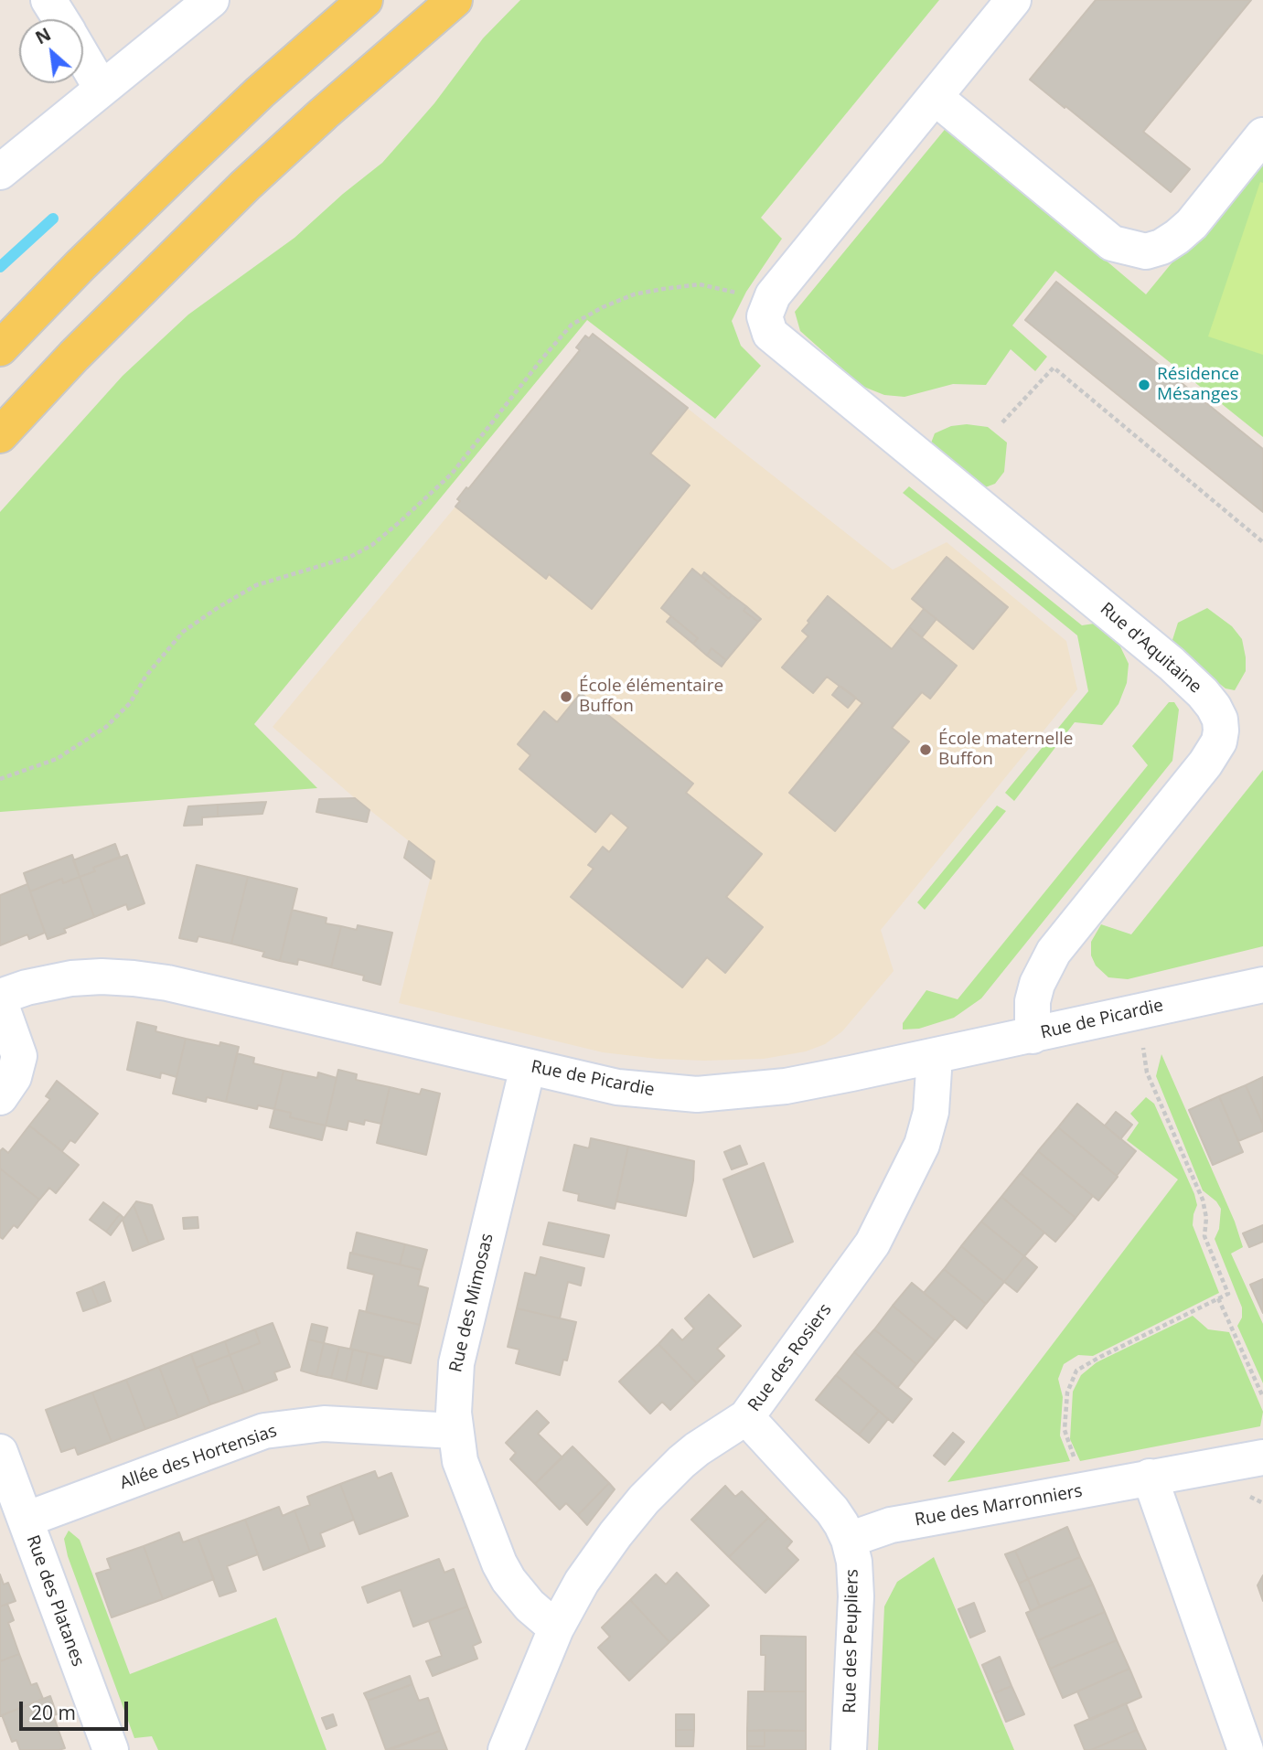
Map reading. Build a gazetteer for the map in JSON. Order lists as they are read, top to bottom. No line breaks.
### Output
{"streets":{"street":["Rue d'Aquitaine","Rue de Picardie","Rue des Mimosas","Rue des Rosiers","Allée des Hortensias","Rue des Marronniers","Rue des Platanes","Rue des Peupliers"]},"crossings":[["Rue d'Aquitaine","Rue de Picardie"],["Rue de Picardie","Rue des Mimosas"],["Rue de Picardie","Rue des Rosiers"],["Rue des Mimosas","Rue des Rosiers"],["Rue des Mimosas","Allée des Hortensias"],["Rue des Rosiers","Rue des Peupliers"],["Allée des Hortensias","Rue des Platanes"],["Rue des Marronniers","Rue des Peupliers"]],"places":["Résidence Mésanges","École élémentaire Buffon","École maternelle Buffon"],"scale_bar":"20 m","north":"top left"}
